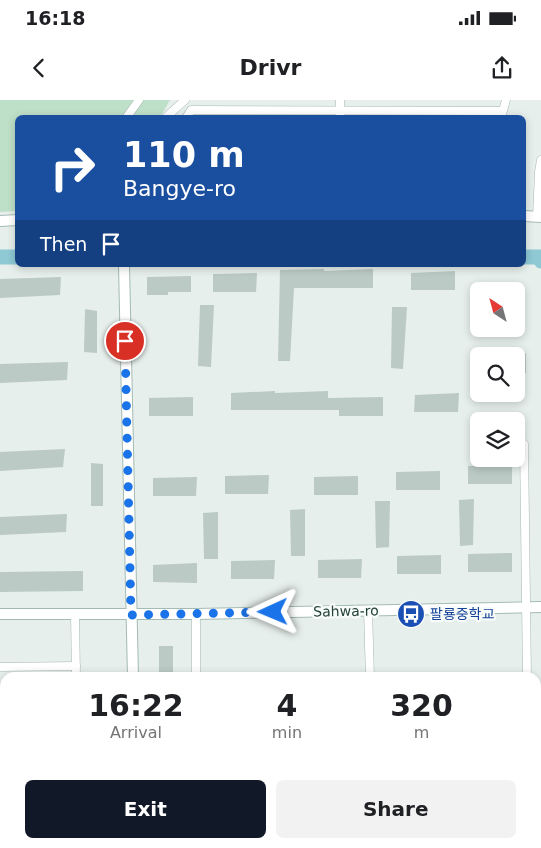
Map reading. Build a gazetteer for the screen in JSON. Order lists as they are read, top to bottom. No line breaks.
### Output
{"streets":{"main road":["Sahwa-ro"]},"places":{"bus stop":["팔룡중학교"]},"north":"top left","page":{"status":"16:18","header":"Drivr","turn":["110 m","Bangye-ro"],"then":"Then","eta":["16:22","Arrival","4","min","320","m"],"buttons":["Exit","Share"]}}
